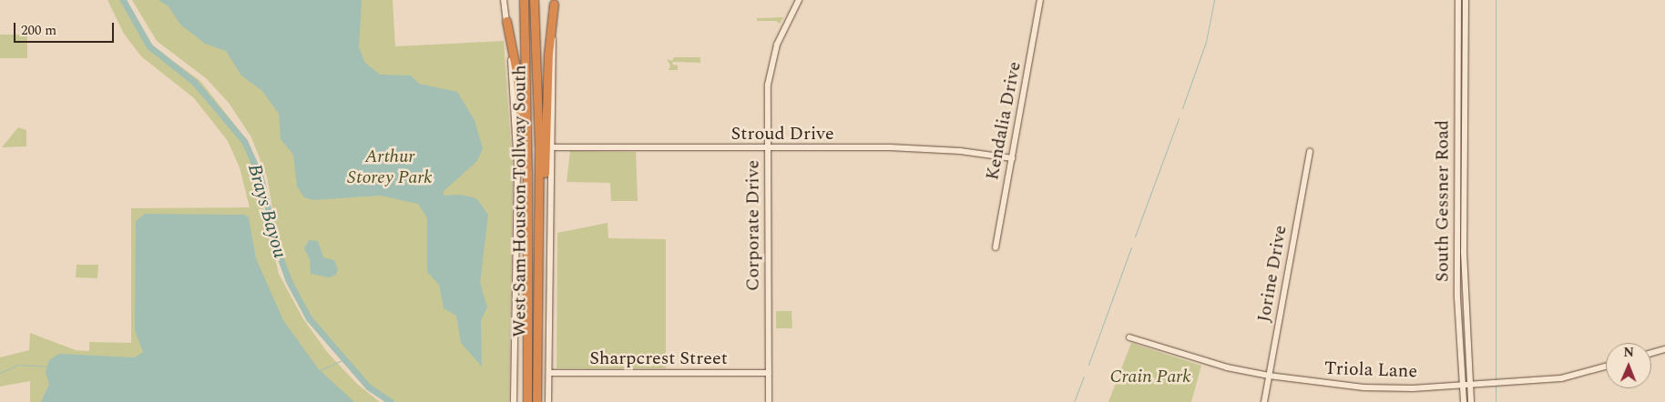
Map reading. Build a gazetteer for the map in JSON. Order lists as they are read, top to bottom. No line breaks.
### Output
{"streets":{"highway":["West Sam Houston Tollway South"],"street":["Kendalia Drive","Stroud Drive","South Gessner Road","Corporate Drive","Jorine Drive","Sharpcrest Street","Triola Lane"]},"crossings":[["Kendalia Drive","Stroud Drive"],["Stroud Drive","Corporate Drive"],["South Gessner Road","Triola Lane"],["Corporate Drive","Sharpcrest Street"],["Jorine Drive","Triola Lane"]],"water":["Brays Bayou"],"parks":["Arthur Storey Park","Crain Park"],"scale_bar":"200 m","north":"top"}
